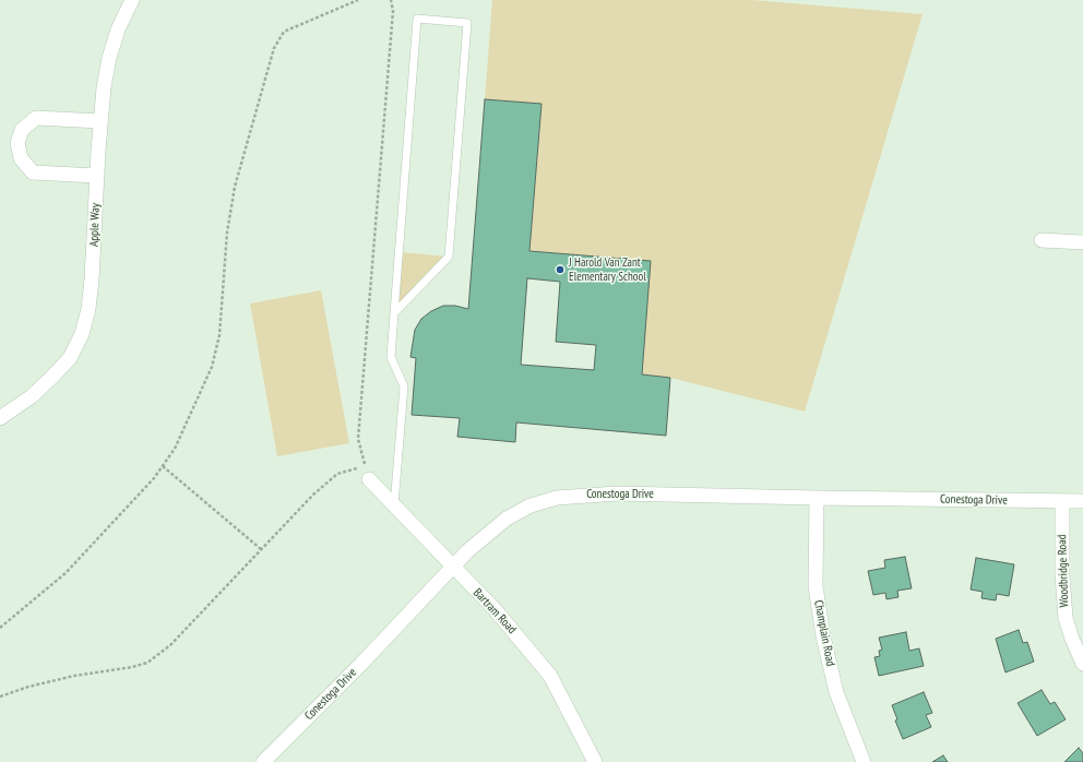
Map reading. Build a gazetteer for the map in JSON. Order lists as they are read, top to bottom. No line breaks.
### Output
{"streets":{"street":["Apple Way","Conestoga Drive","Woodbridge Road","Bartram Road","Champlain Road"]},"crossings":[["Conestoga Drive","Woodbridge Road"],["Conestoga Drive","Bartram Road"],["Conestoga Drive","Champlain Road"]],"places":["J Harold Van Zant Elementary School"]}
